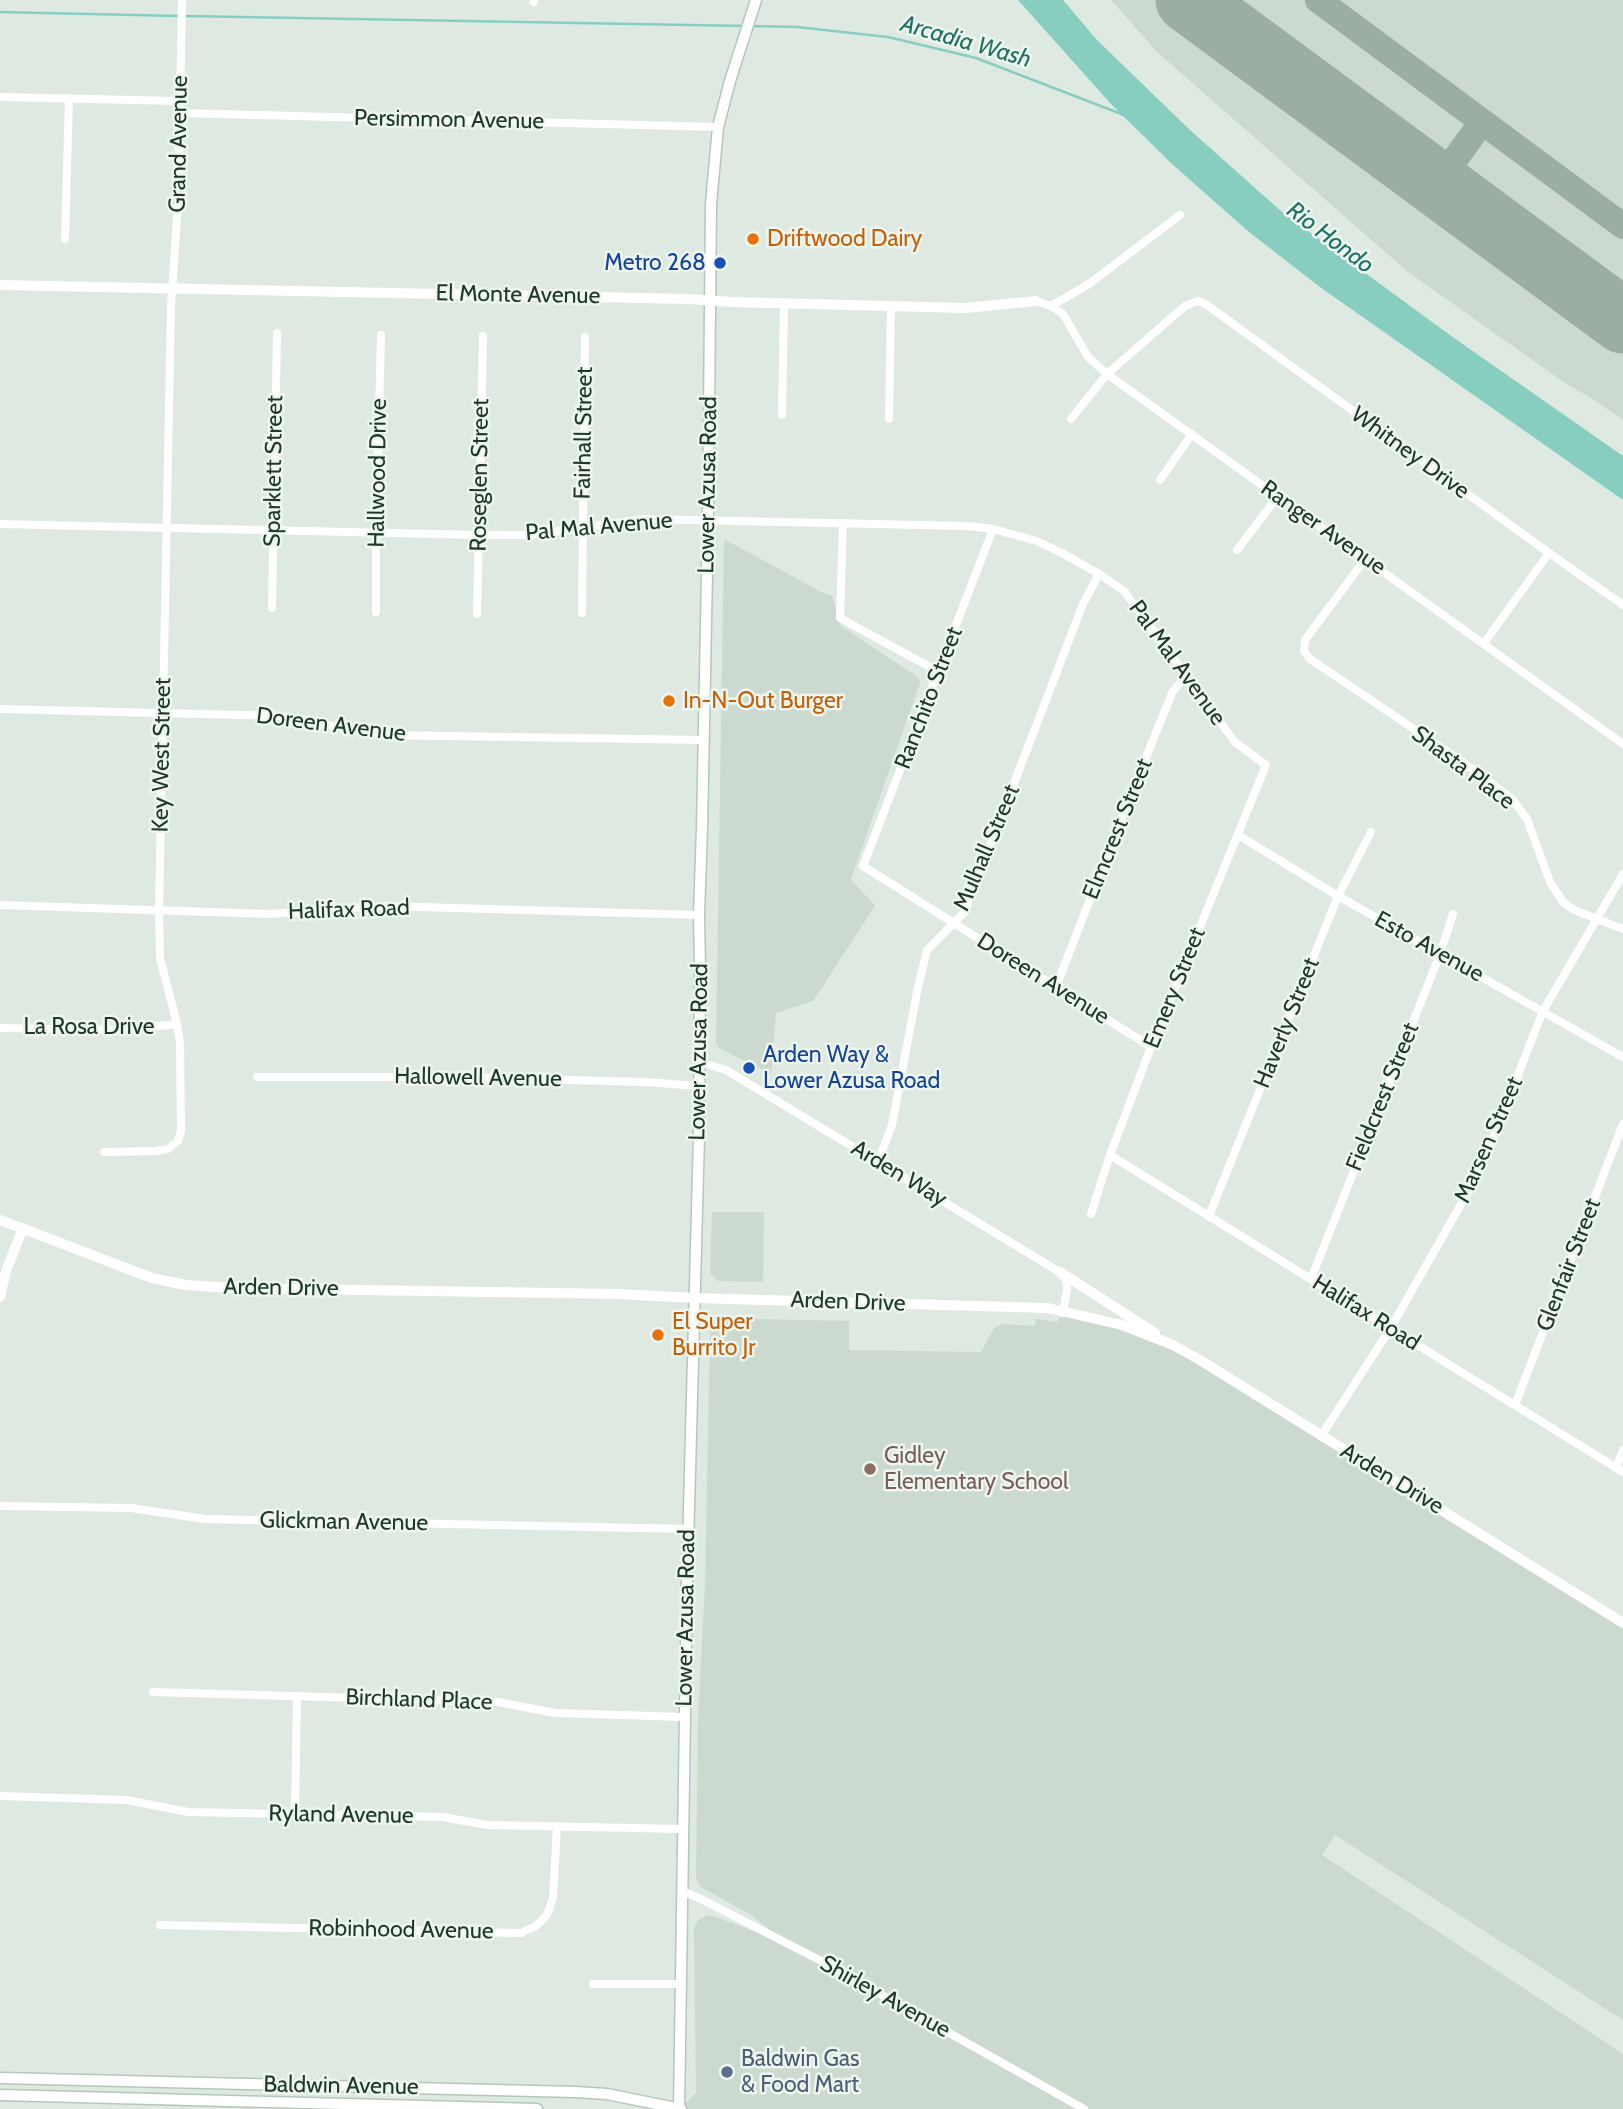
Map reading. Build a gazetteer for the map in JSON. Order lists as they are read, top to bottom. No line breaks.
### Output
{"streets":{"main road":["Lower Azusa Road","Baldwin Avenue"],"street":["Persimmon Avenue","Grand Avenue","El Monte Avenue","Fairhall Street","Whitney Drive","Sparklett Street","Hallwood Drive","Roseglen Street","Pal Mal Avenue","Ranger Avenue","Ranchito Street","Doreen Avenue","Key West Street","Shasta Place","Elmcrest Street","Mulhall Street","Halifax Road","Esto Avenue","Emery Street","Haverly Street","La Rosa Drive","Hallowell Avenue","Fieldcrest Street","Marsen Street","Arden Way","Glenfair Street","Arden Drive","Glickman Avenue","Birchland Place","Ryland Avenue","Robinhood Avenue","Shirley Avenue"]},"crossings":[["Persimmon Avenue","Grand Avenue"],["Persimmon Avenue","Lower Azusa Road"],["Grand Avenue","El Monte Avenue"],["Grand Avenue","Key West Street"],["El Monte Avenue","Lower Azusa Road"],["El Monte Avenue","Key West Street"],["Fairhall Street","Pal Mal Avenue"],["Whitney Drive","Ranger Avenue"],["Sparklett Street","Pal Mal Avenue"],["Hallwood Drive","Pal Mal Avenue"],["Roseglen Street","Pal Mal Avenue"],["Lower Azusa Road","Pal Mal Avenue"],["Lower Azusa Road","Doreen Avenue"],["Lower Azusa Road","Halifax Road"],["Lower Azusa Road","Hallowell Avenue"],["Lower Azusa Road","Arden Way"],["Lower Azusa Road","Arden Drive"],["Lower Azusa Road","Glickman Avenue"],["Lower Azusa Road","Birchland Place"],["Lower Azusa Road","Ryland Avenue"],["Lower Azusa Road","Shirley Avenue"],["Lower Azusa Road","Baldwin Avenue"],["Pal Mal Avenue","Ranchito Street"],["Pal Mal Avenue","Key West Street"],["Pal Mal Avenue","Elmcrest Street"],["Pal Mal Avenue","Mulhall Street"],["Pal Mal Avenue","Emery Street"],["Ranger Avenue","Shasta Place"],["Ranchito Street","Doreen Avenue"],["Doreen Avenue","Key West Street"],["Doreen Avenue","Elmcrest Street"],["Doreen Avenue","Mulhall Street"],["Doreen Avenue","Emery Street"],["Key West Street","Halifax Road"],["Key West Street","La Rosa Drive"],["Shasta Place","Marsen Street"],["Mulhall Street","Arden Way"],["Halifax Road","Emery Street"],["Halifax Road","Haverly Street"],["Halifax Road","Fieldcrest Street"],["Halifax Road","Marsen Street"],["Halifax Road","Glenfair Street"],["Esto Avenue","Emery Street"],["Esto Avenue","Haverly Street"],["Esto Avenue","Fieldcrest Street"],["Esto Avenue","Marsen Street"],["Marsen Street","Arden Drive"],["Ryland Avenue","Robinhood Avenue"]],"water":["Arcadia Wash","Rio Hondo"],"places":["Driftwood Dairy","Metro 268","In-N-Out Burger","Arden Way & Lower Azusa Road","El Super Burrito Jr","Gidley Elementary School","Baldwin Gas & Food Mart"]}
